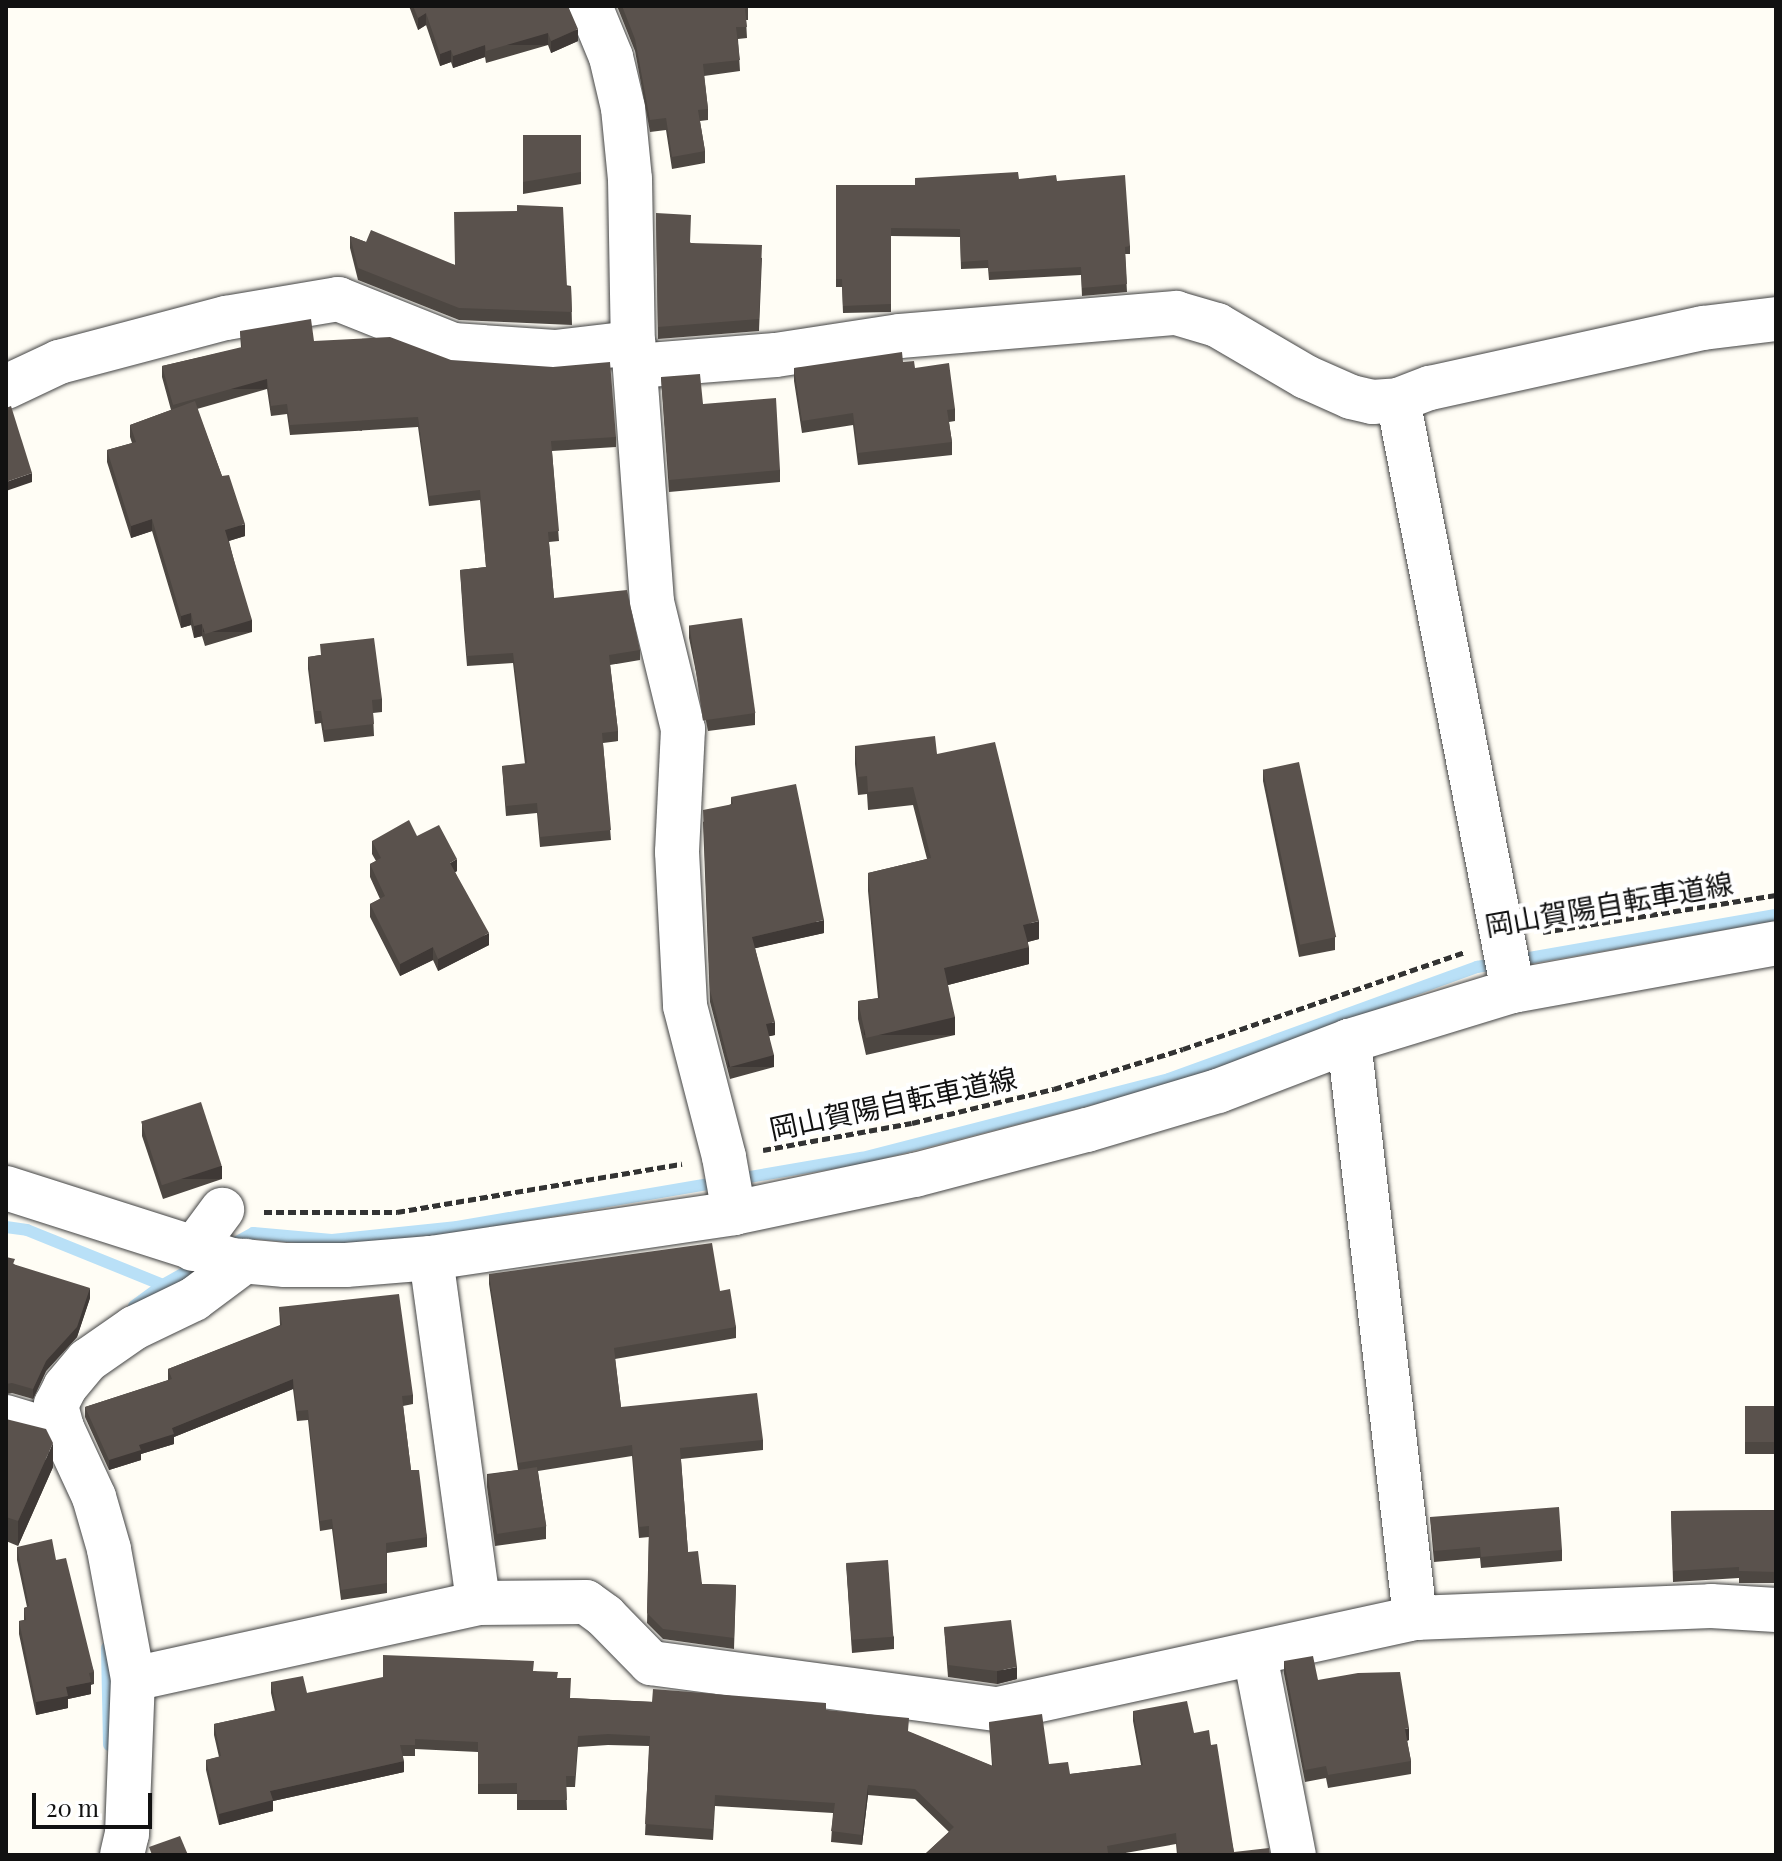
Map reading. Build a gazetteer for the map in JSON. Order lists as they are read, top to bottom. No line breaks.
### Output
{"streets":{"path":["岡山賀陽自転車道線"]},"scale_bar":"20 m"}
